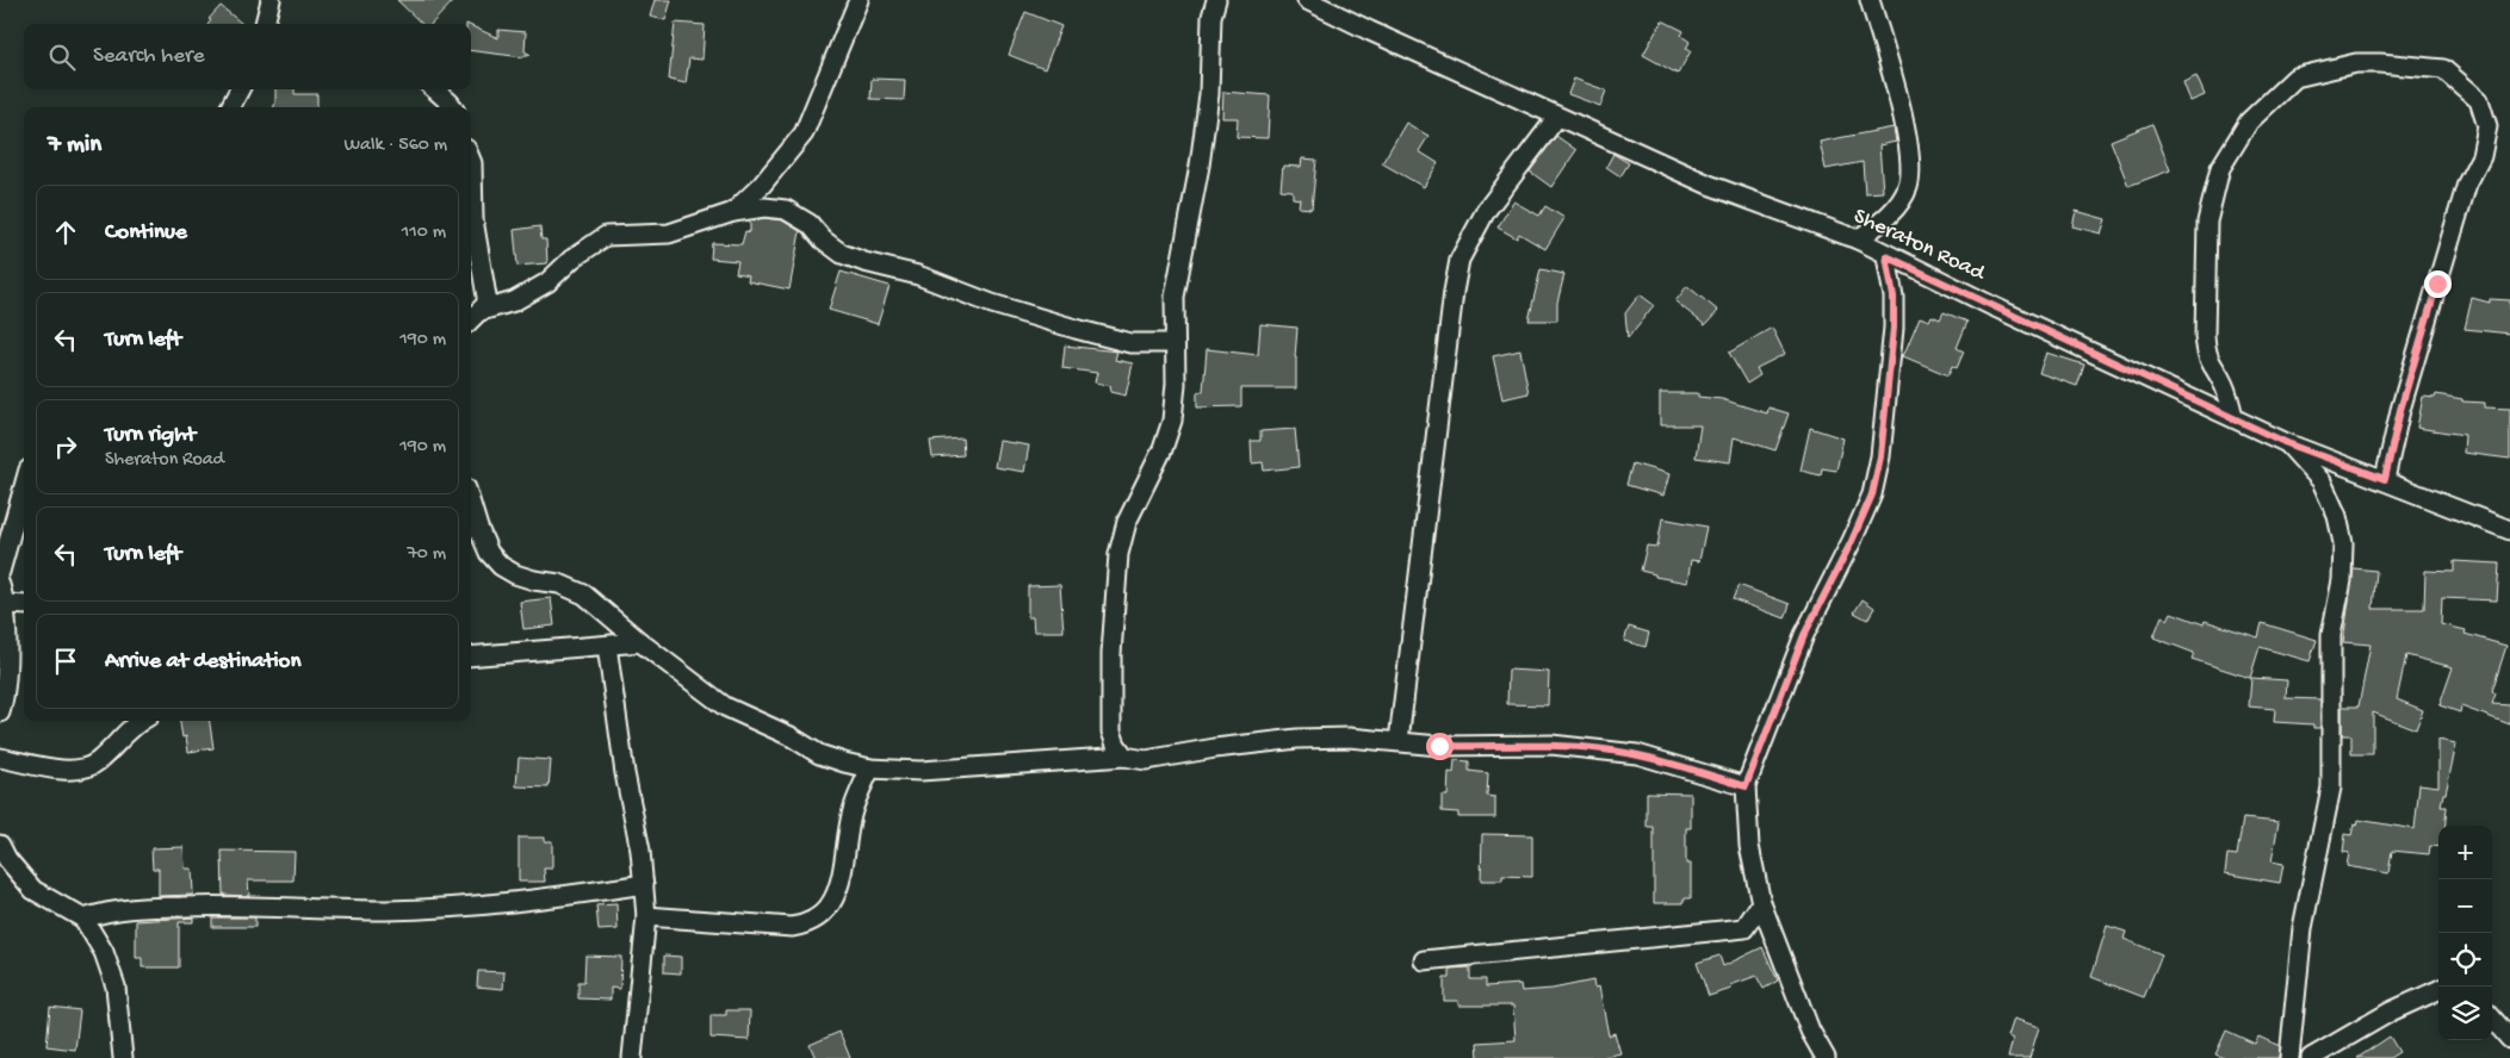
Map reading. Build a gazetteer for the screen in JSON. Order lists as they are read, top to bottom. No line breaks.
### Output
{"streets":{"street":["Sheraton Road"]},"page":{"search":"Search here","heading":["7 min","Walk · 560 m"],"list":[["Continue","110 m"],["Turn left","190 m"],["Turn right","Sheraton Road","190 m"],["Turn left","70 m"],"Arrive at destination"],"map_buttons":["+","−"]}}
